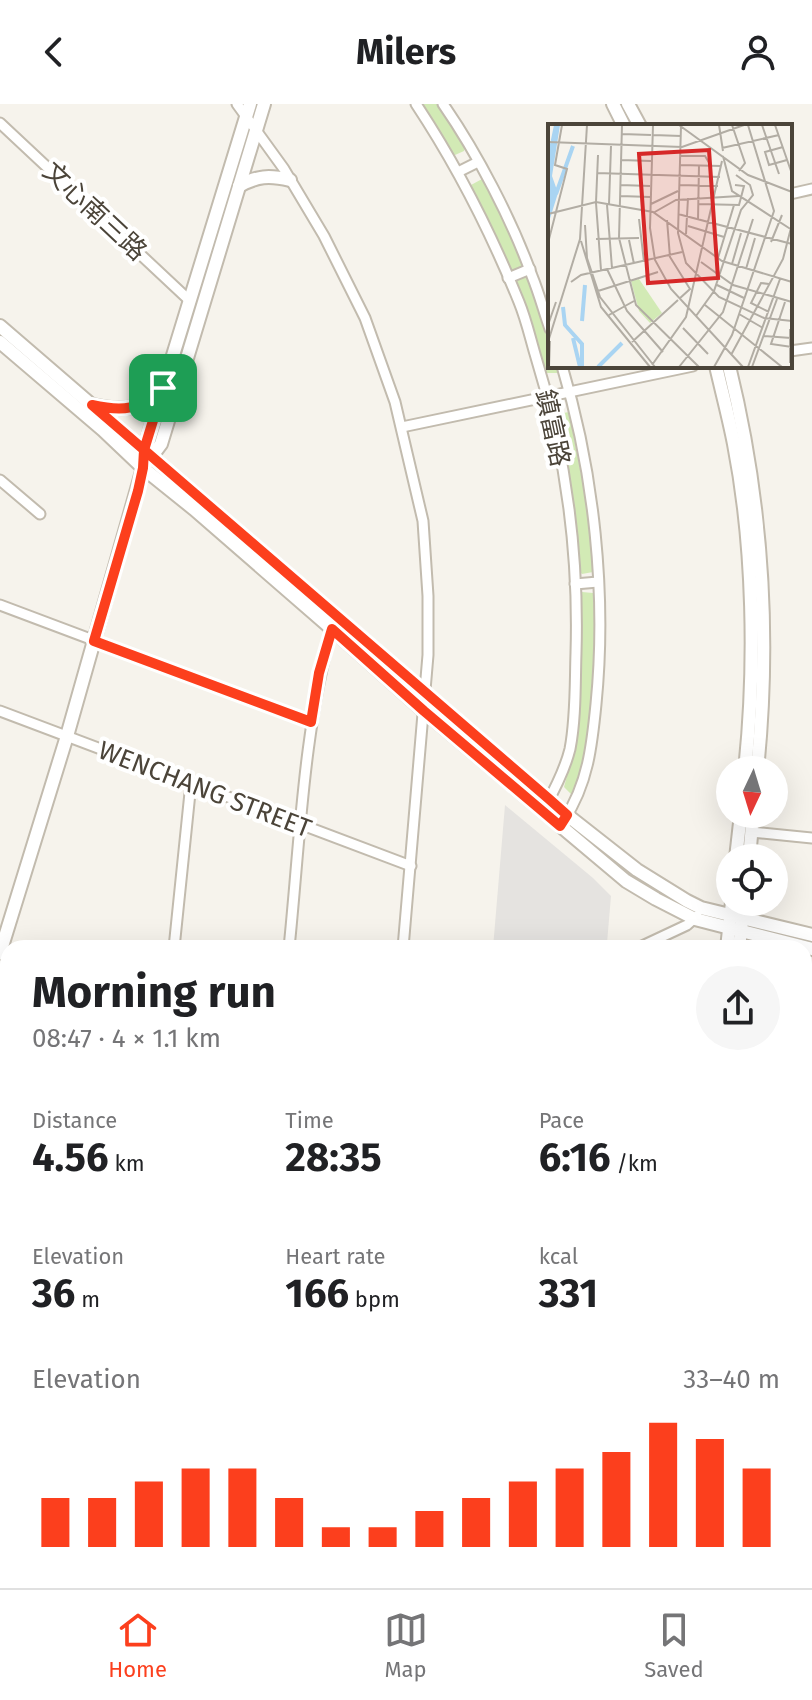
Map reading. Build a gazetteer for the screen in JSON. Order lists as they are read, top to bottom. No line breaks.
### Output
{"streets":{"street":["文心南三路","鎮富路","WENCHANG STREET"]},"north":"bottom","page":{"header":"Milers","heading":["Morning run","08:47 · 4 × 1.1 km"],"stats":[["Distance","4.56 km"],["Time","28:35"],["Pace","6:16 /km"],["Elevation","36 m"],["Heart rate","166 bpm"],["kcal","331"]],"chart":["Elevation","33–40 m"],"tabs":["Home","Map","Saved"]}}
